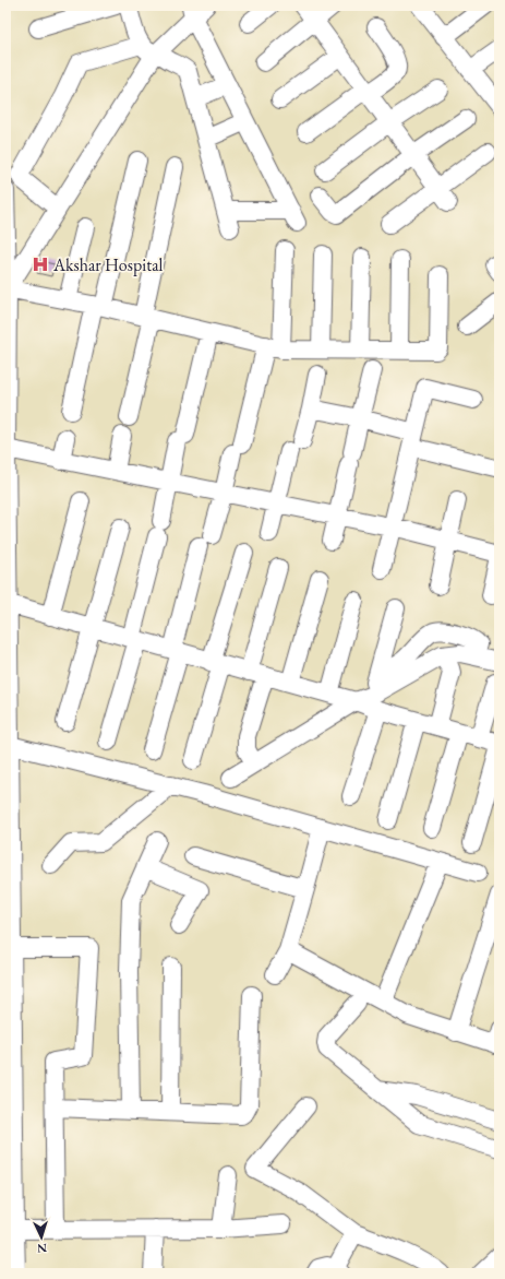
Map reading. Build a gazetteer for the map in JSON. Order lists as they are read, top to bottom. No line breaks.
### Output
{"places":{"hospital":["Akshar Hospital"]},"north":"bottom"}
